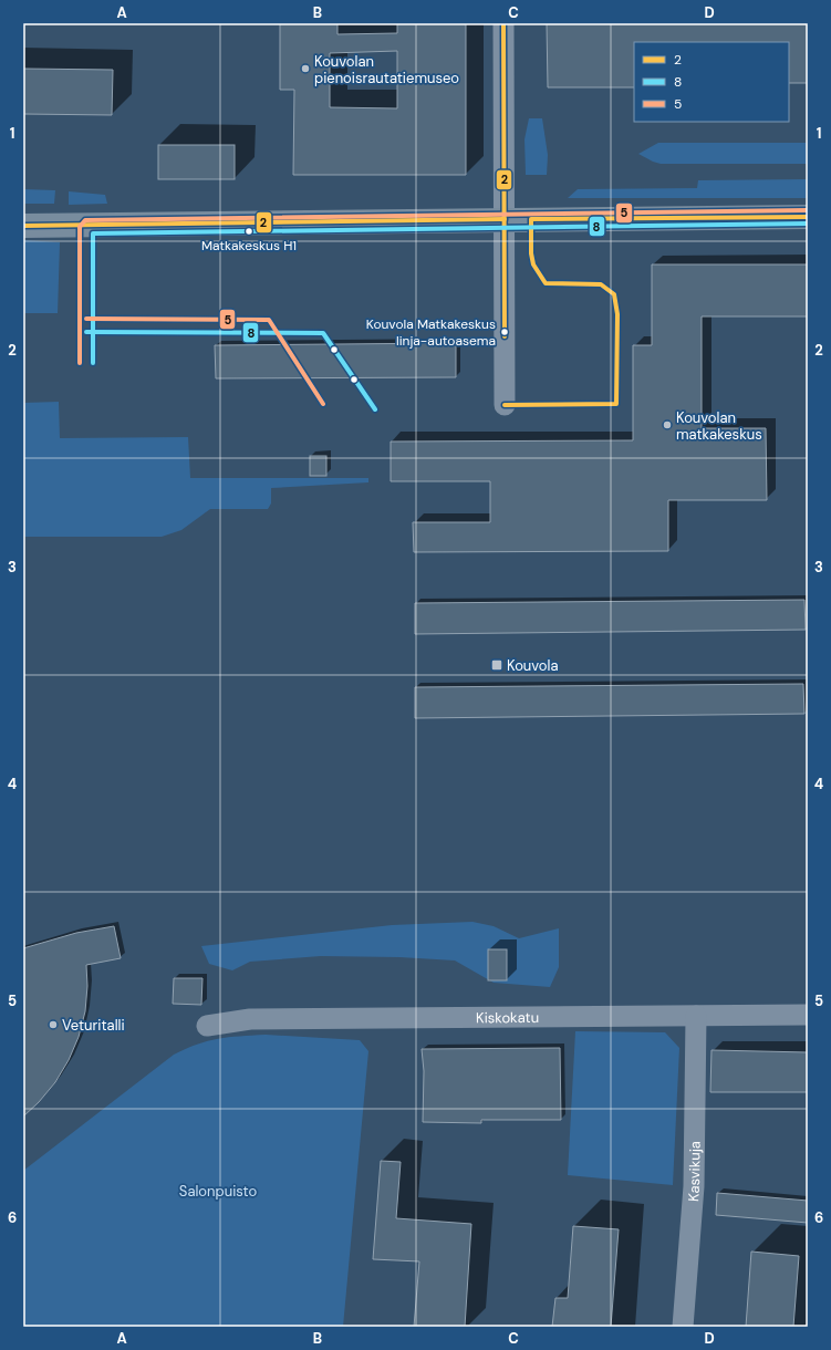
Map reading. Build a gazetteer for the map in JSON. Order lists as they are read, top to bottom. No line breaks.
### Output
{"streets":{"street":["Kiskokatu","Kasvikuja"]},"crossings":[["Kiskokatu","Kasvikuja"]],"parks":["Salonpuisto"],"places":{"other":["Kouvolan pienoisrautatiemuseo","Matkakeskus H1","Kouvola Matkakeskus linja-autoasema","Kouvolan matkakeskus","Veturitalli"],"transit":["Kouvola"]},"lines":["transit line 2","transit line 5","transit line 8"],"legend":["2","8","5"],"grid":{"columns":["A","B","C","D"],"rows":["1","2","3","4","5","6"]}}
